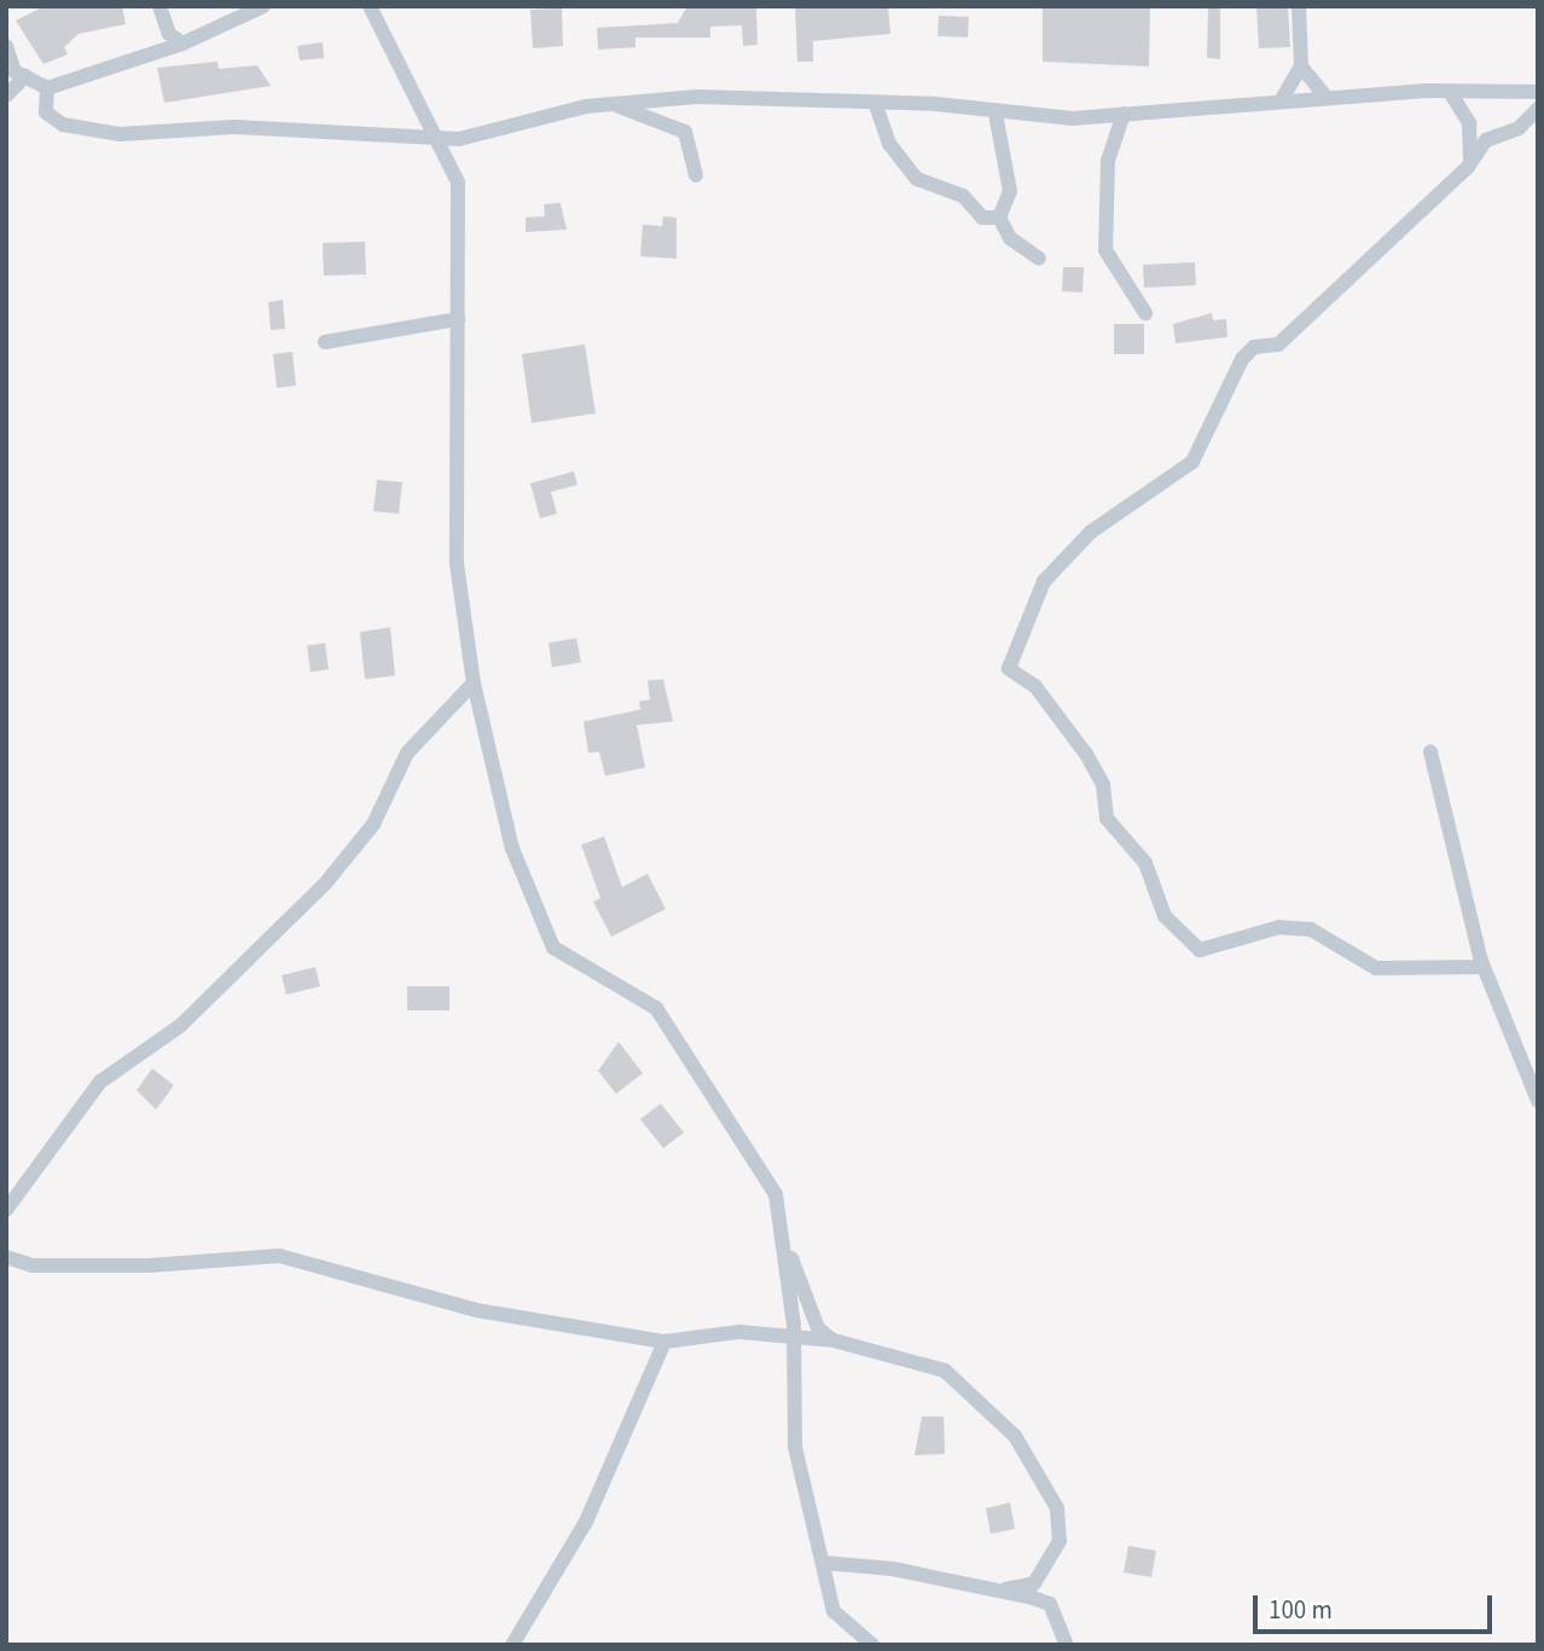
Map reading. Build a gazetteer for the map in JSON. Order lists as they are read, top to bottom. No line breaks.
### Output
{"scale_bar":"100 m"}
